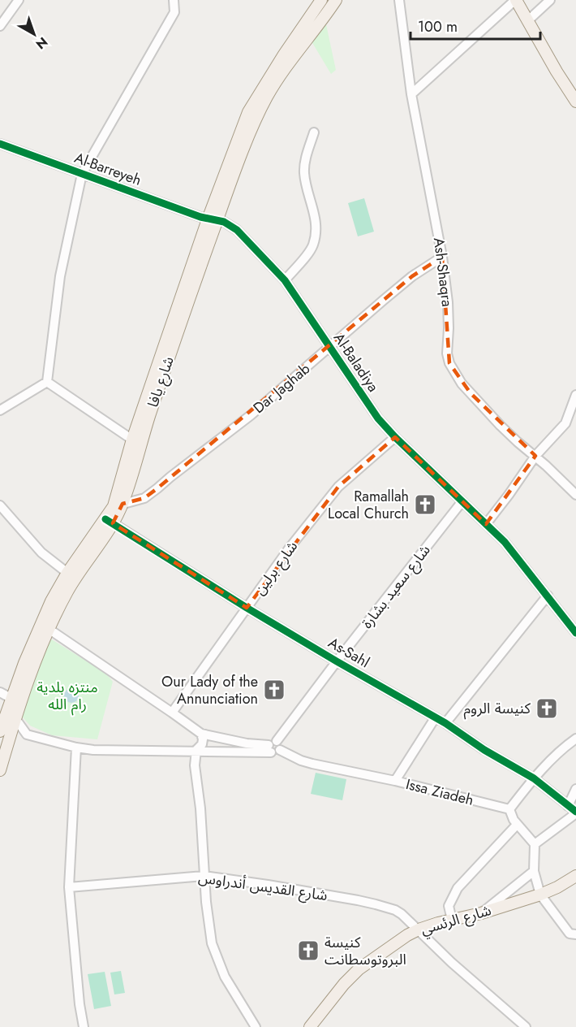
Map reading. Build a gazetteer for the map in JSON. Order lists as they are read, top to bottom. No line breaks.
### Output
{"streets":{"main road":["شارع يافا","شارع الرئسي"],"street":["Al-Barreyeh","Ash-Shaqra","Al-Baladiya","Dar Jaghab","شارع برلين","شارع سعيد بشارة","As-Sahl","Issa Ziadeh","شارع القديس أندراوس"]},"crossings":[["Al-Barreyeh","Al-Baladiya"],["Al-Barreyeh","شارع يافا"],["Ash-Shaqra","Dar Jaghab"],["Al-Baladiya","شارع يافا"],["Al-Baladiya","Dar Jaghab"],["Al-Baladiya","شارع برلين"],["Al-Baladiya","شارع سعيد بشارة"],["شارع يافا","Dar Jaghab"],["شارع يافا","As-Sahl"],["شارع برلين","As-Sahl"],["شارع سعيد بشارة","As-Sahl"],["شارع سعيد بشارة","Issa Ziadeh"],["شارع القديس أندراوس","شارع الرئسي"]],"parks":["منتزه بلدية رام الله"],"places":{"church":["Ramallah Local Church","Our Lady of the Annunciation","كنيسة الروم","كنيسة البروتوسطانت"]},"scale_bar":"100 m","north":"bottom right"}
